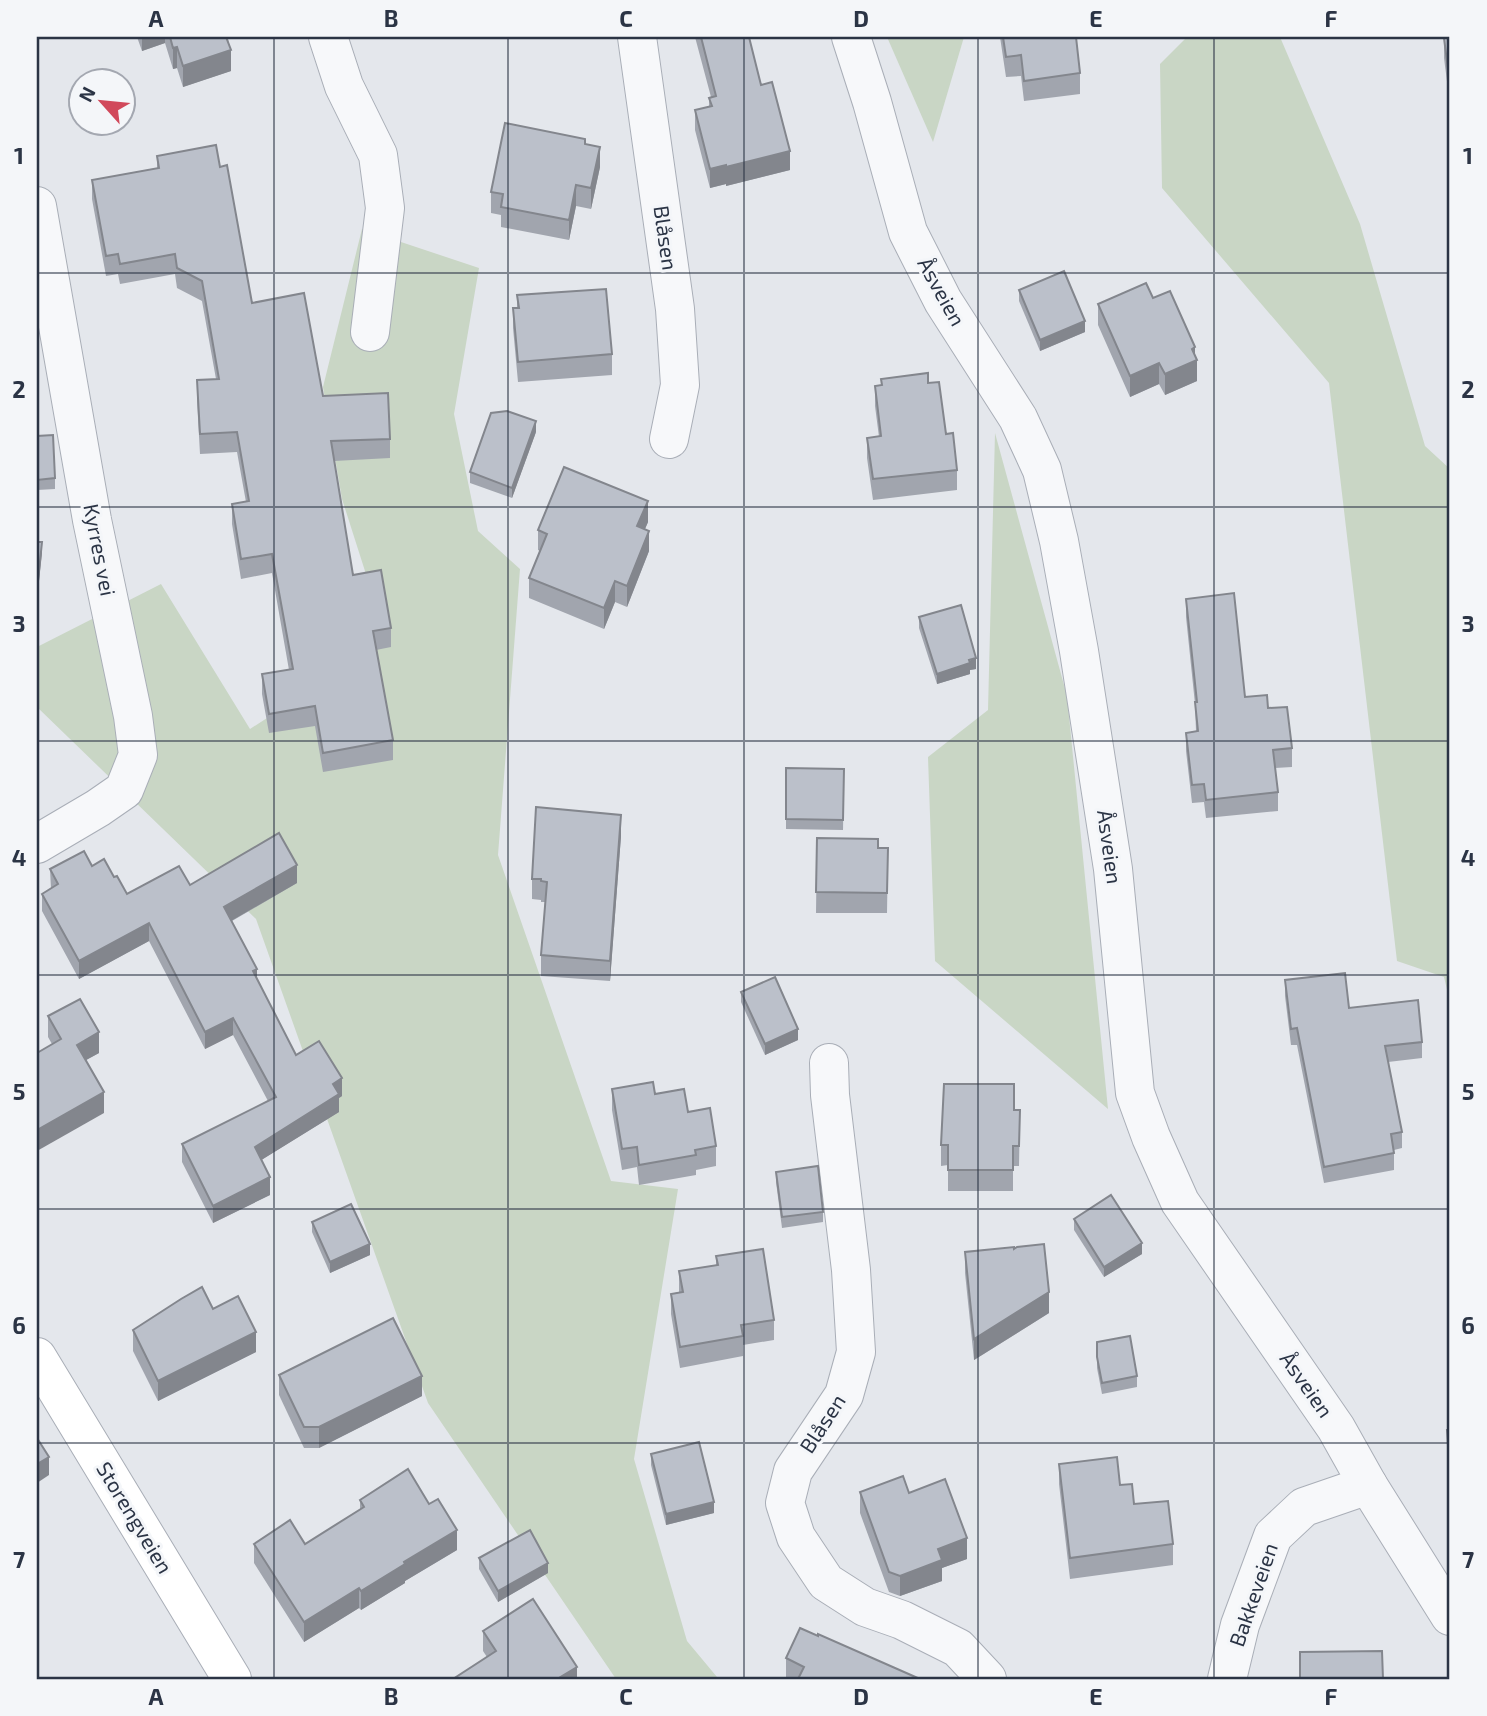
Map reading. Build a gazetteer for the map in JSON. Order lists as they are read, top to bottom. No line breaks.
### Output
{"streets":{"main road":["Storengveien"],"street":["Blåsen","Åsveien","Kyrres vei","Bakkeveien"]},"crossings":[["Åsveien","Bakkeveien"]],"north":"top left","grid":{"columns":["A","B","C","D","E","F"],"rows":["1","2","3","4","5","6","7"]}}
